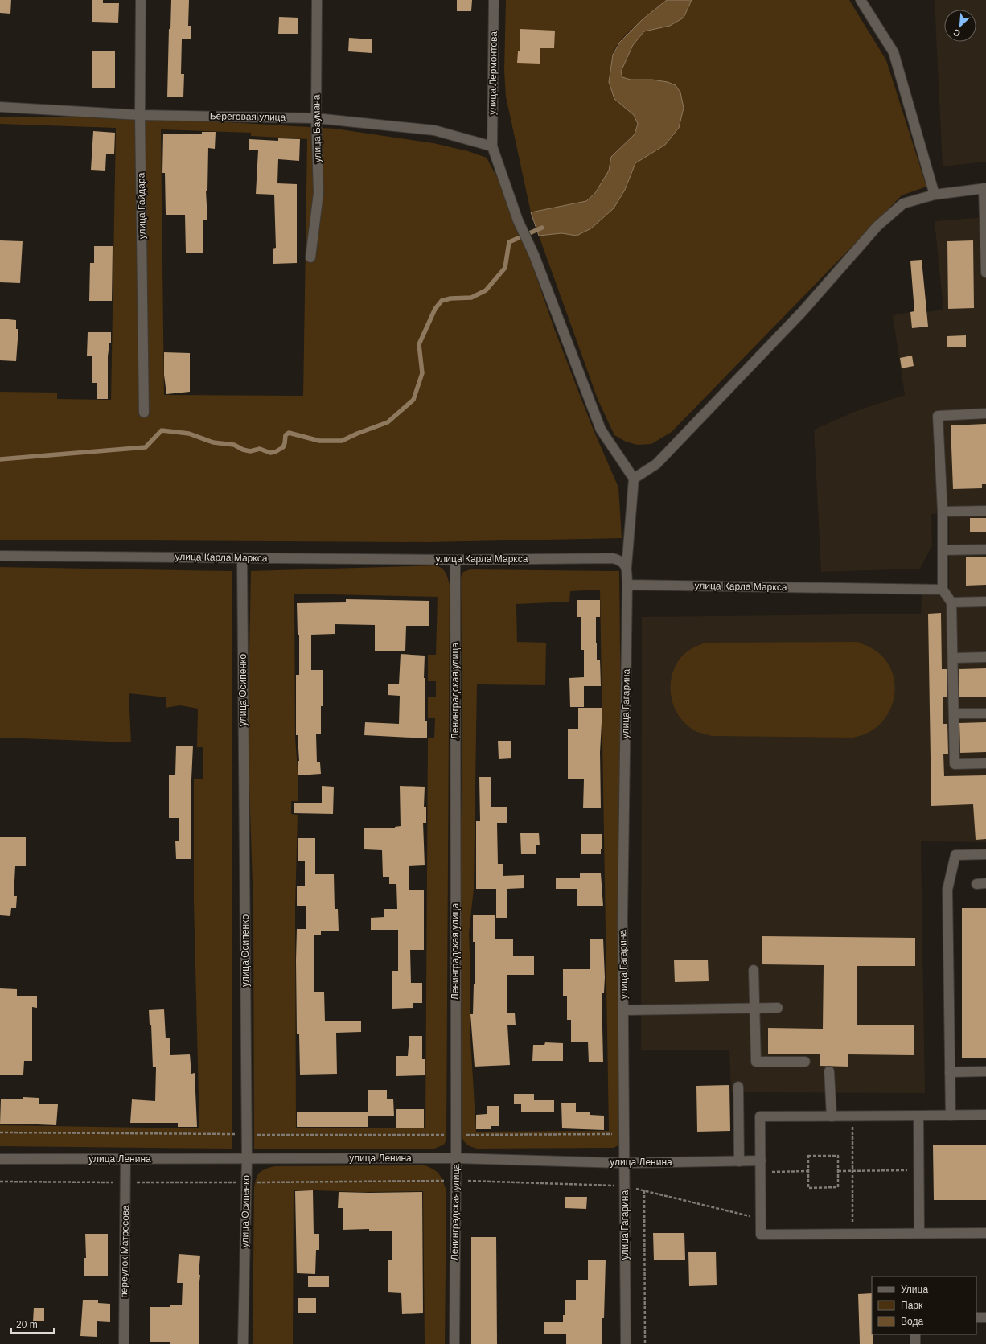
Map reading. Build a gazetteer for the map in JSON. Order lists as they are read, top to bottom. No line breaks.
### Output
{"streets":{"street":["улица Лермонтова","Береговая улица","улица Баумана","улица Гайдара","улица Карла Маркса","улица Осипенко","Ленинградская улица","улица Гагарина","улица Ленина","переулок Матросова"]},"crossings":[["улица Лермонтова","Береговая улица"],["Береговая улица","улица Баумана"],["Береговая улица","улица Гайдара"],["улица Карла Маркса","улица Осипенко"],["улица Карла Маркса","Ленинградская улица"],["улица Карла Маркса","улица Гагарина"],["улица Осипенко","улица Ленина"],["Ленинградская улица","улица Ленина"],["улица Гагарина","улица Ленина"],["улица Ленина","переулок Матросова"]],"legend":["Улица","Парк","Вода"],"scale_bar":"20 m","north":"bottom left"}
